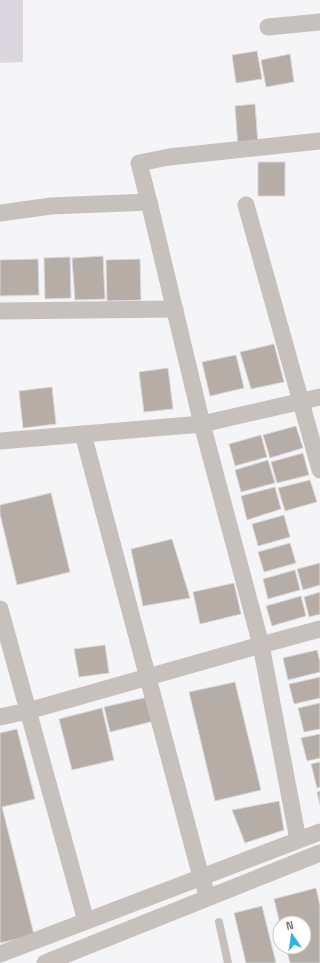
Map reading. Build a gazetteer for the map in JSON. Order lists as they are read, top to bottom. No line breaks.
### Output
{"north":"top"}
